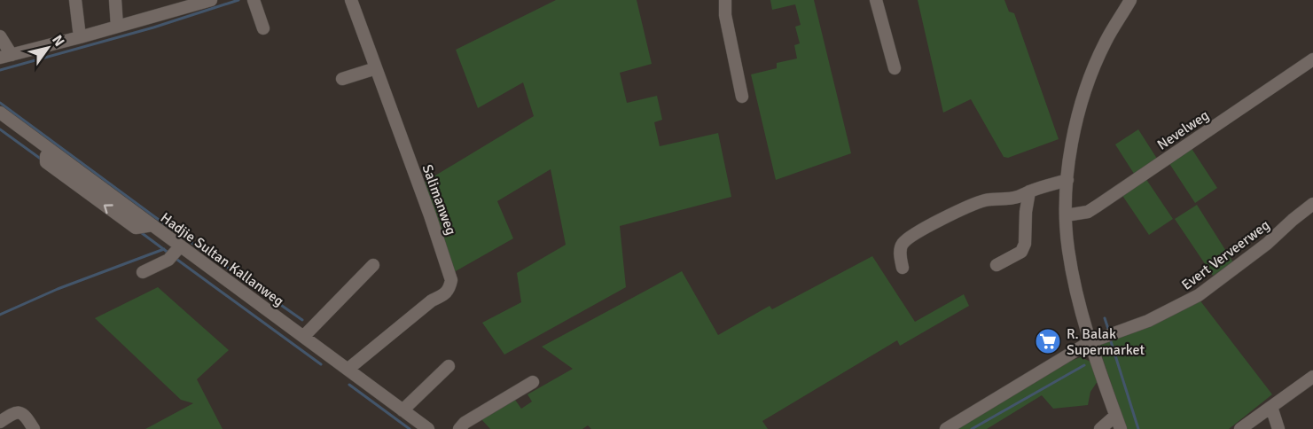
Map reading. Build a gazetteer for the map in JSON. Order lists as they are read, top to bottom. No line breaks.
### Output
{"streets":{"street":["Nevelweg","Salimanweg","Evert Verveerweg","Hadjie Sultan Kallanweg"]},"crossings":[["Salimanweg","Hadjie Sultan Kallanweg"]],"places":{"supermarket":["R. Balak Supermarket"]},"north":"top right"}
